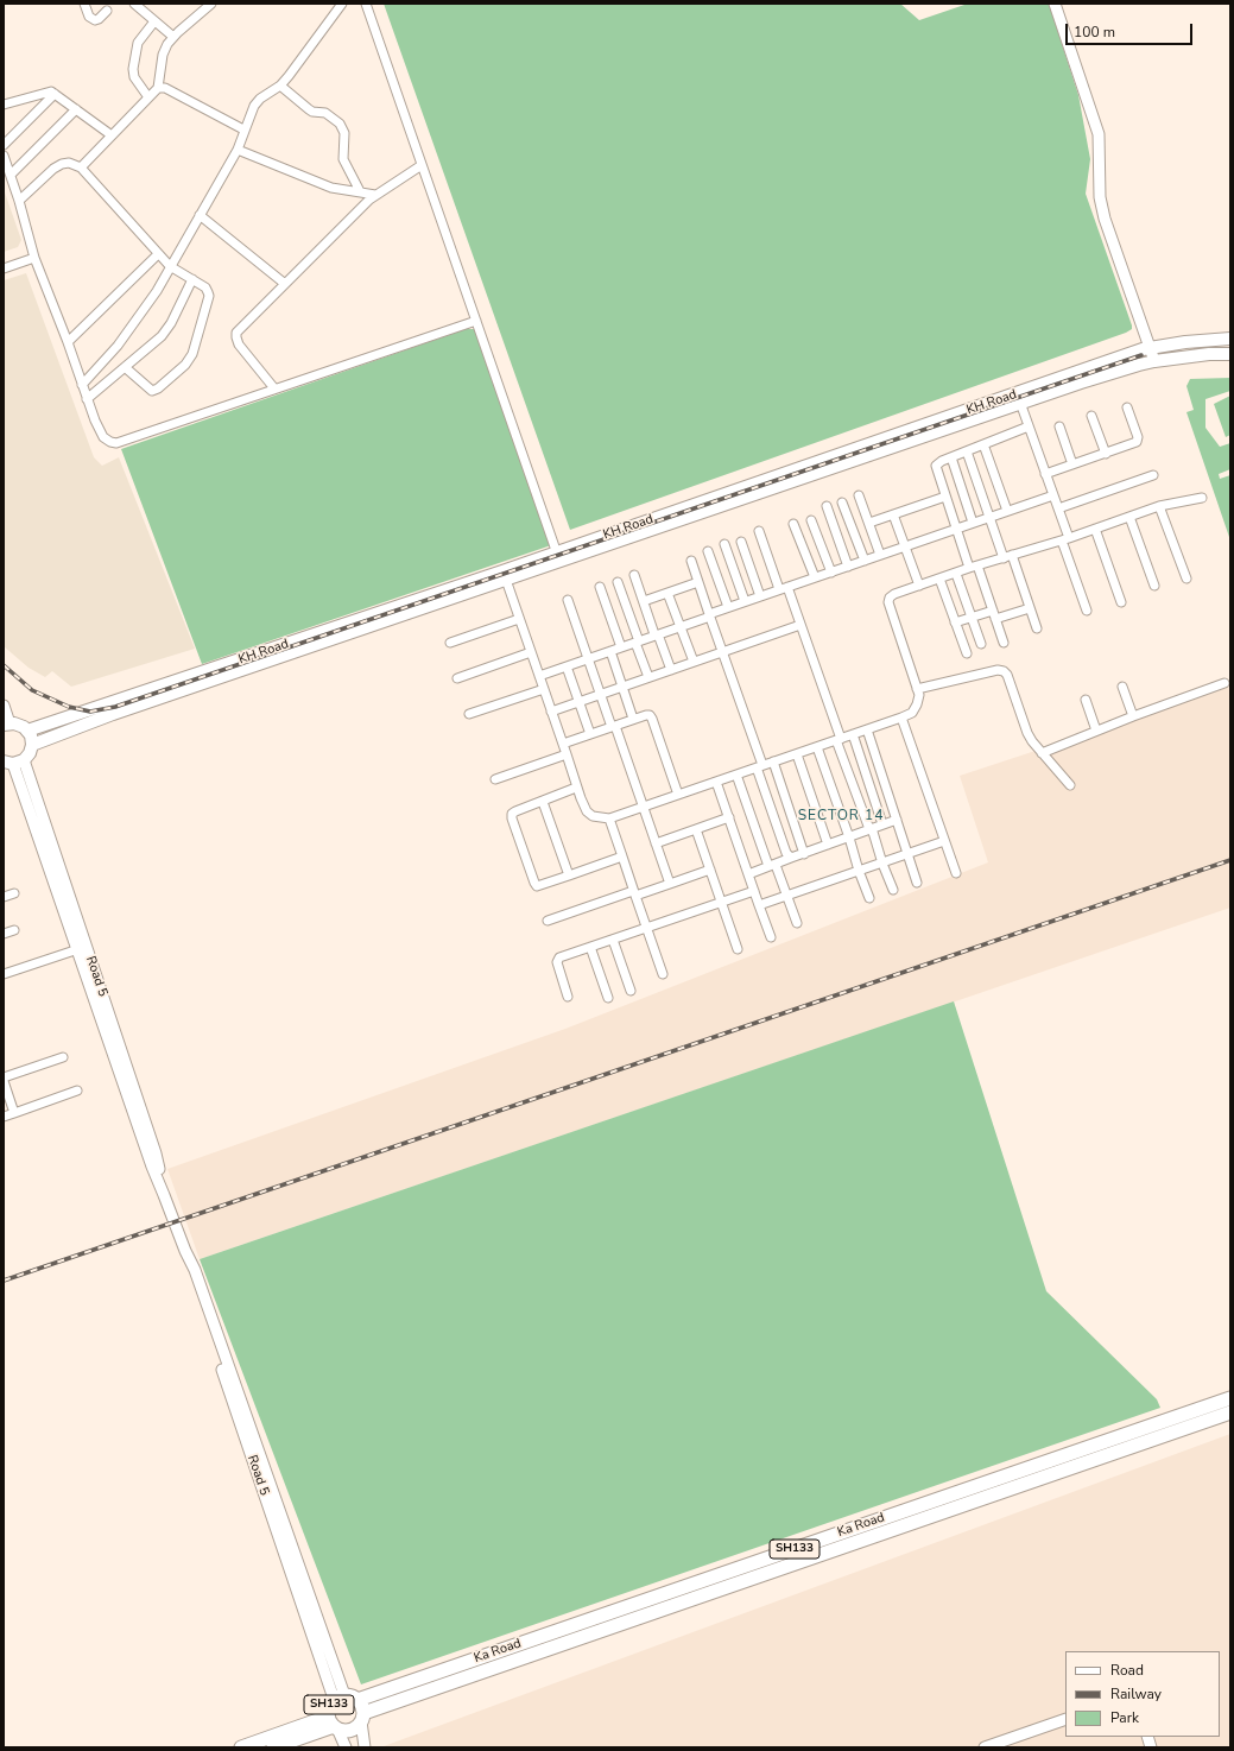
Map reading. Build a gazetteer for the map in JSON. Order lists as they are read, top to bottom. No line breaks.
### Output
{"streets":{"main road":["KH Road","Ka Road","SH133"],"street":["Road 5"]},"crossings":[["Road 5","Ka Road"],["Road 5","SH133"],["Ka Road","SH133"]],"districts":["SECTOR 14"],"legend":["Road","Railway","Park"],"scale_bar":"100 m"}
